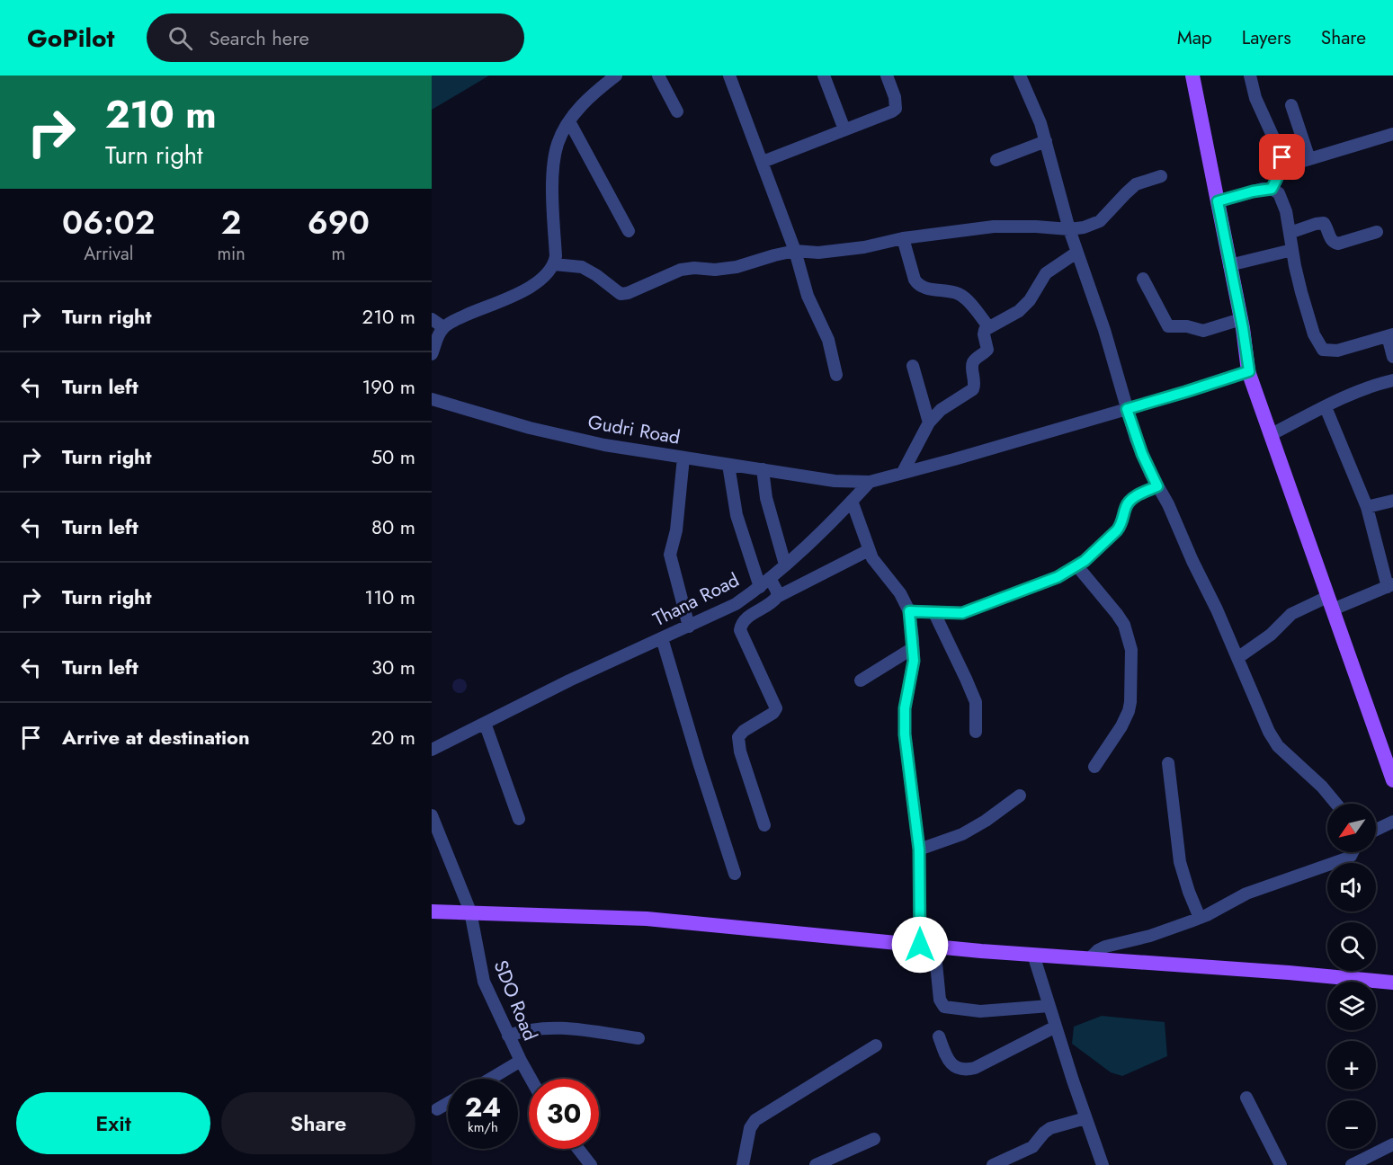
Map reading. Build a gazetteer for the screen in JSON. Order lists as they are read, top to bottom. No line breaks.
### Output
{"streets":{"street":["Gudri Road","Thana Road","SDO Road"]},"crossings":[["Gudri Road","Thana Road"]],"north":"bottom left","page":{"header":"GoPilot","search":"Search here","nav":["Map","Layers","Share"],"turn":["210 m","Turn right"],"eta":["06:02","Arrival","2","min","690","m"],"list":[{"name":"Turn right","value":"210 m"},{"name":"Turn left","value":"190 m"},{"name":"Turn right","value":"50 m"},{"name":"Turn left","value":"80 m"},{"name":"Turn right","value":"110 m"},{"name":"Turn left","value":"30 m"},{"name":"Arrive at destination","value":"20 m"}],"map_buttons":["+","−"],"speed":"24 km/h","limit":"30","buttons":["Exit","Share"]}}
